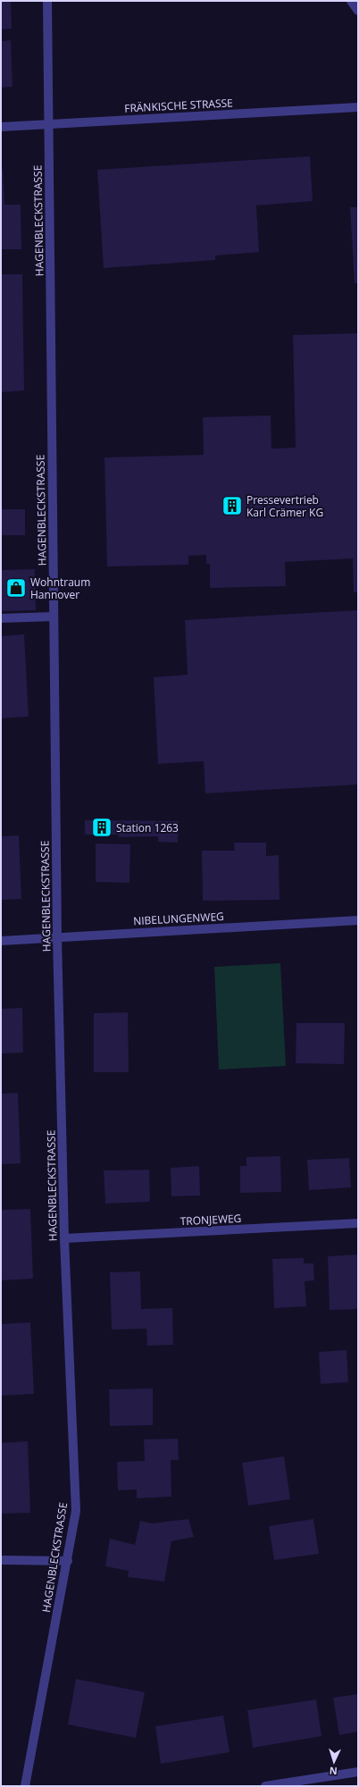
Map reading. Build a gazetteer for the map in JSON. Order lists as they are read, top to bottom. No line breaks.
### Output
{"streets":{"street":["FRÄNKISCHE STRASSE","HAGENBLECKSTRASSE","NIBELUNGENWEG","TRONJEWEG"]},"crossings":[["FRÄNKISCHE STRASSE","HAGENBLECKSTRASSE"],["HAGENBLECKSTRASSE","NIBELUNGENWEG"],["HAGENBLECKSTRASSE","TRONJEWEG"]],"places":{"building":["Pressevertrieb Karl Crämer KG","Station 1263"],"shop":["Wohntraum Hannover"]},"north":"bottom"}
